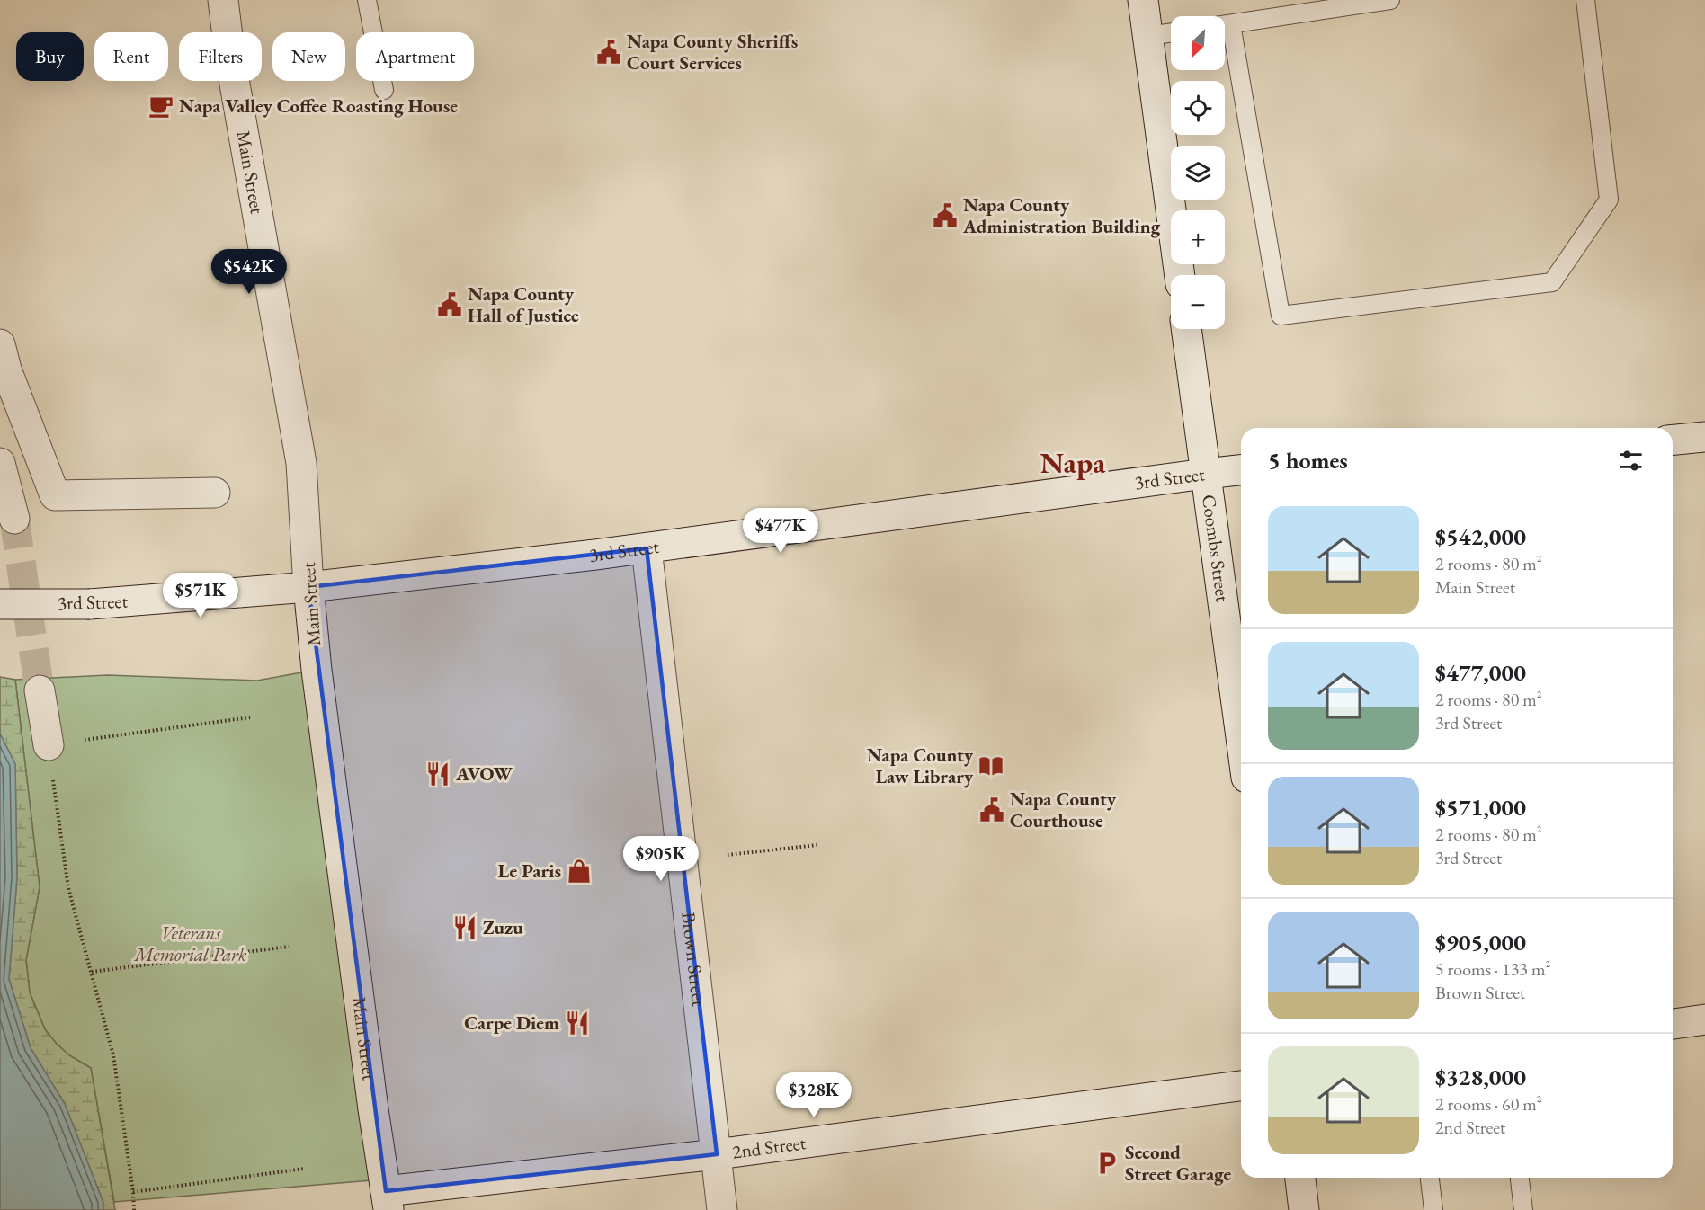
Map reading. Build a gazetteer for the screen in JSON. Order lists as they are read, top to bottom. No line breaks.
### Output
{"streets":{"street":["Main Street","3rd Street","Coombs Street","Brown Street","2nd Street"]},"crossings":[["Main Street","3rd Street"],["Main Street","2nd Street"],["3rd Street","Coombs Street"],["3rd Street","Brown Street"],["Brown Street","2nd Street"]],"districts":["Napa"],"parks":["Veterans Memorial Park"],"places":{"public building":["Napa County Sheriffs Court Services","Napa County Administration Building","Napa County Hall of Justice","Napa County Courthouse"],"cafe":["Napa Valley Coffee Roasting House"],"library":["Napa County Law Library"],"restaurant":["AVOW","Zuzu","Carpe Diem"],"shop":["Le Paris"],"parking":["Second Street Garage"]},"north":"bottom left","page":{"map_buttons":["+","−"],"chip":["Buy","Rent","Filters","New","Apartment"],"price":["$542K","$477K","$571K","$905K","$328K"],"heading":"5 homes","list":[{"name":"$542,000","note":"2 rooms · 80 m² · Main Street"},{"name":"$477,000","note":"2 rooms · 80 m² · 3rd Street"},{"name":"$571,000","note":"2 rooms · 80 m² · 3rd Street"},{"name":"$905,000","note":"5 rooms · 133 m² · Brown Street"},{"name":"$328,000","note":"2 rooms · 60 m² · 2nd Street"}]}}
